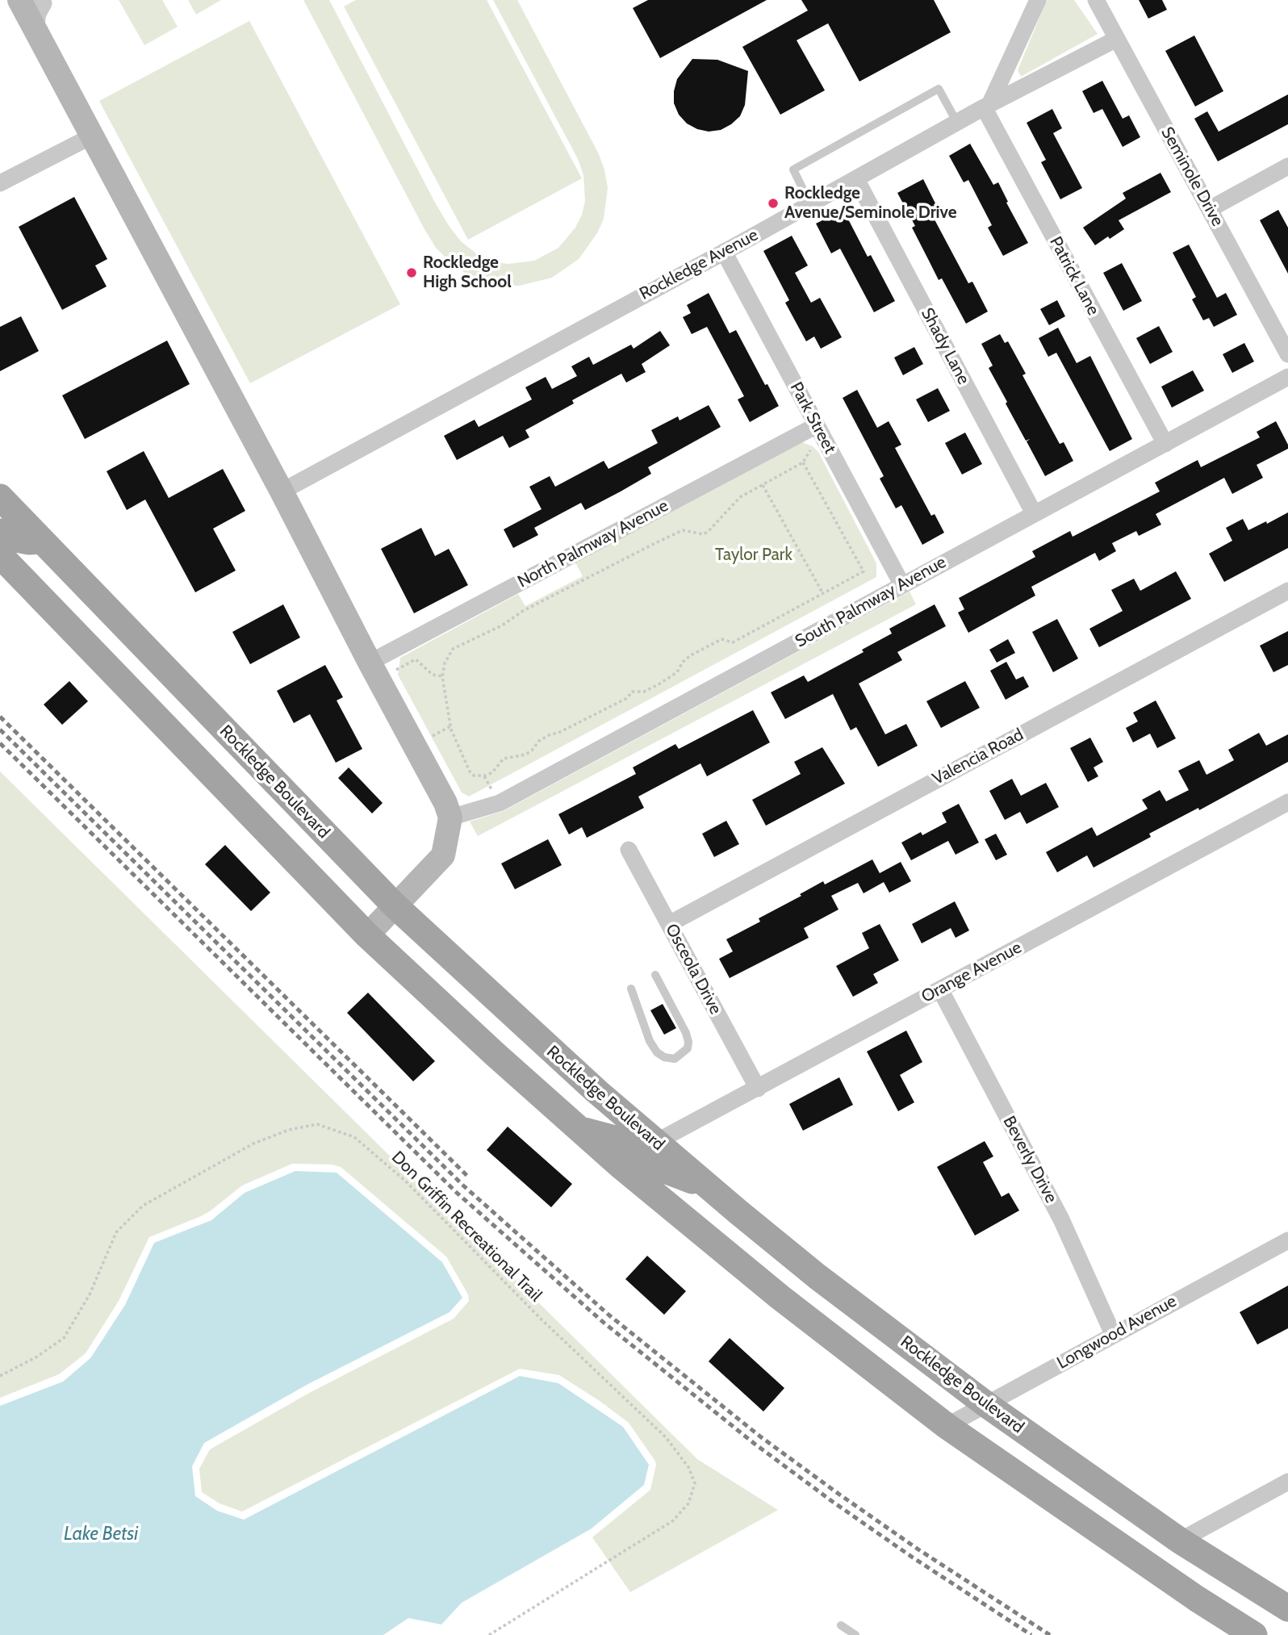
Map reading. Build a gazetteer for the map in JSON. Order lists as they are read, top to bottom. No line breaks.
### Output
{"streets":{"main road":["Rockledge Boulevard"],"street":["Seminole Drive","Rockledge Avenue","Patrick Lane","Shady Lane","Park Street","North Palmway Avenue","South Palmway Avenue","Valencia Road","Osceola Drive","Orange Avenue","Beverly Drive","Longwood Avenue"],"path":["Don Griffin Recreational Trail"]},"crossings":[["Seminole Drive","Rockledge Avenue"],["Rockledge Avenue","Patrick Lane"],["Rockledge Avenue","Shady Lane"],["Rockledge Avenue","Park Street"],["Patrick Lane","South Palmway Avenue"],["Shady Lane","South Palmway Avenue"],["Park Street","North Palmway Avenue"],["Park Street","South Palmway Avenue"],["Valencia Road","Osceola Drive"],["Rockledge Boulevard","Orange Avenue"],["Rockledge Boulevard","Longwood Avenue"],["Osceola Drive","Orange Avenue"],["Orange Avenue","Beverly Drive"],["Beverly Drive","Longwood Avenue"]],"water":["Lake Betsi"],"parks":["Taylor Park"],"places":["Rockledge Avenue/Seminole Drive","Rockledge High School"]}
